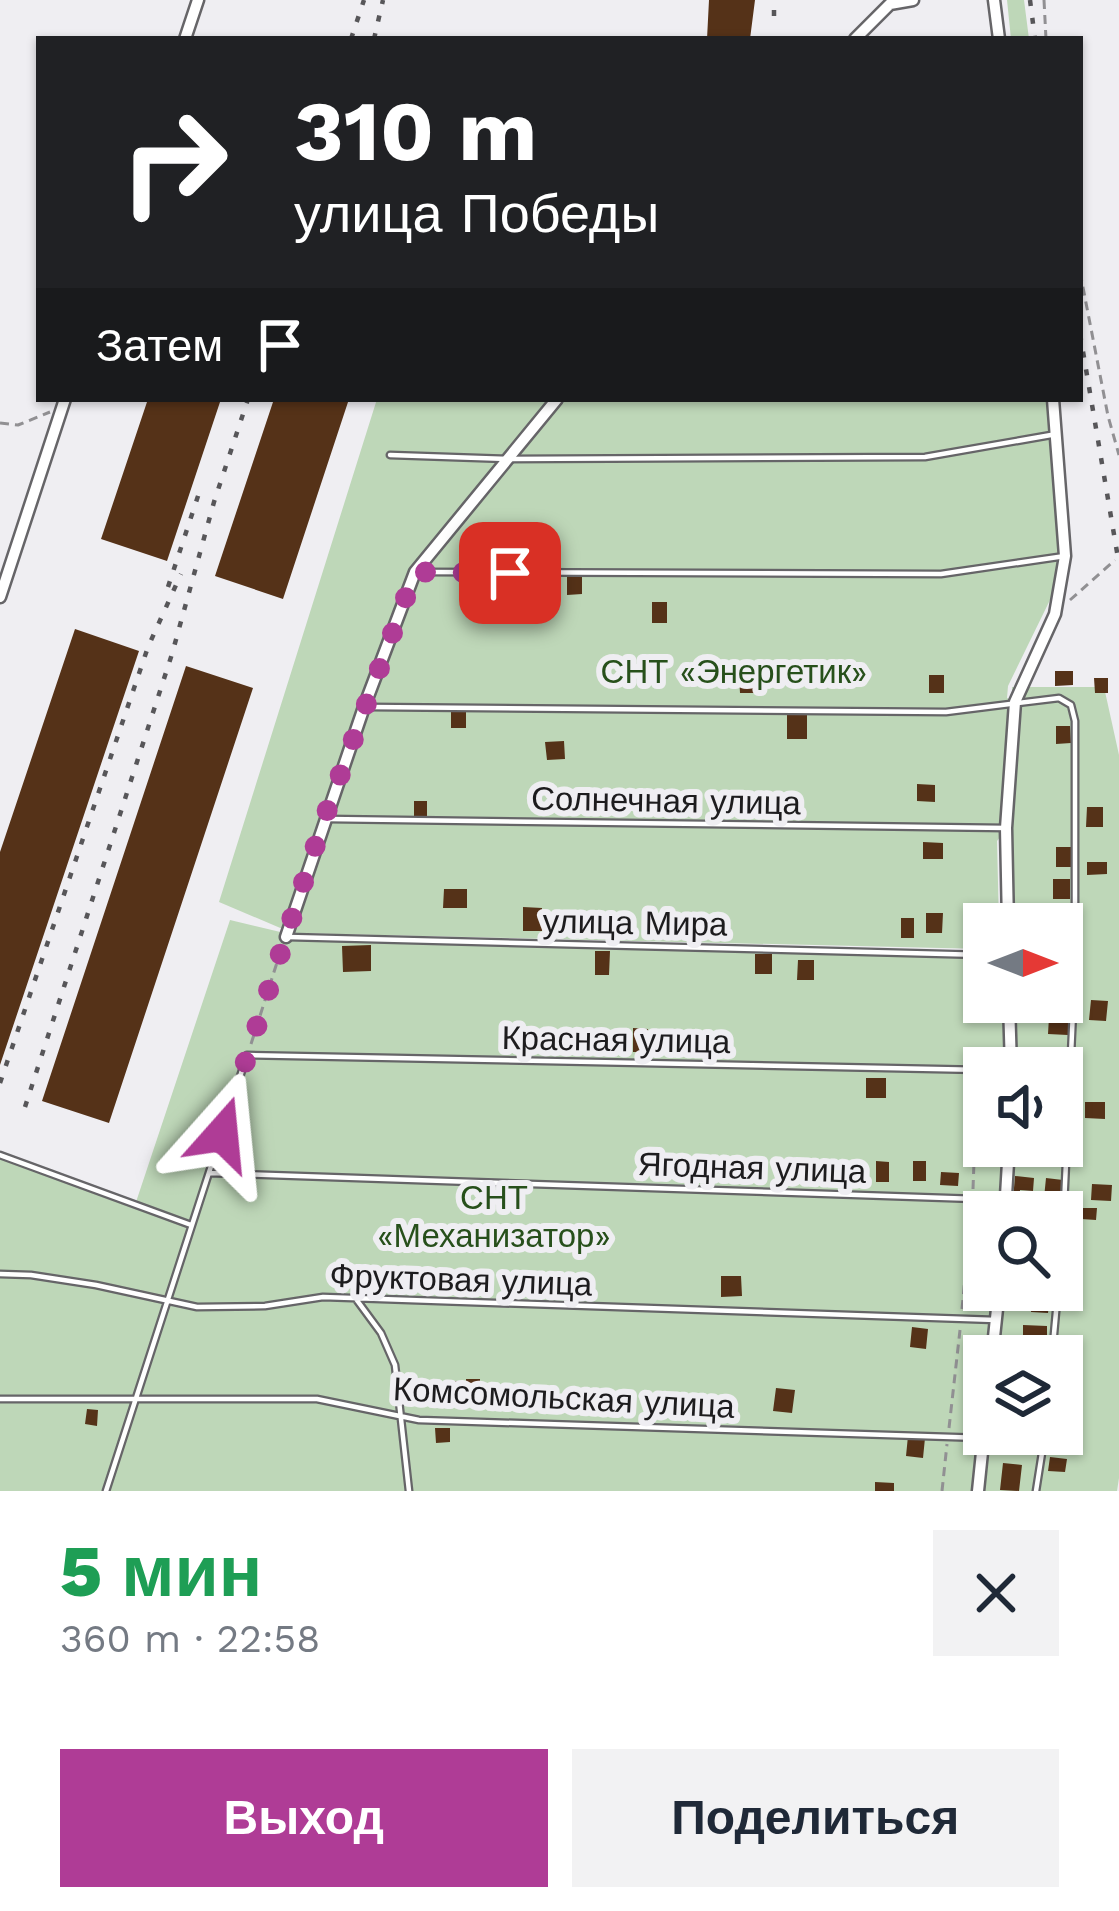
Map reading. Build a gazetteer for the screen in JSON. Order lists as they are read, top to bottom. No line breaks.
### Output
{"streets":{"lane":["Солнечная улица","улица Мира","Красная улица","Ягодная улица","Фруктовая улица","Комсомольская улица"]},"parks":["СНТ «Энергетик»","СНТ «Механизатор»"],"north":"right","page":{"turn":["310 m","улица Победы"],"then":"Затем","heading":["5 мин","360 m · 22:58"],"buttons":["Выход","Поделиться"]}}
